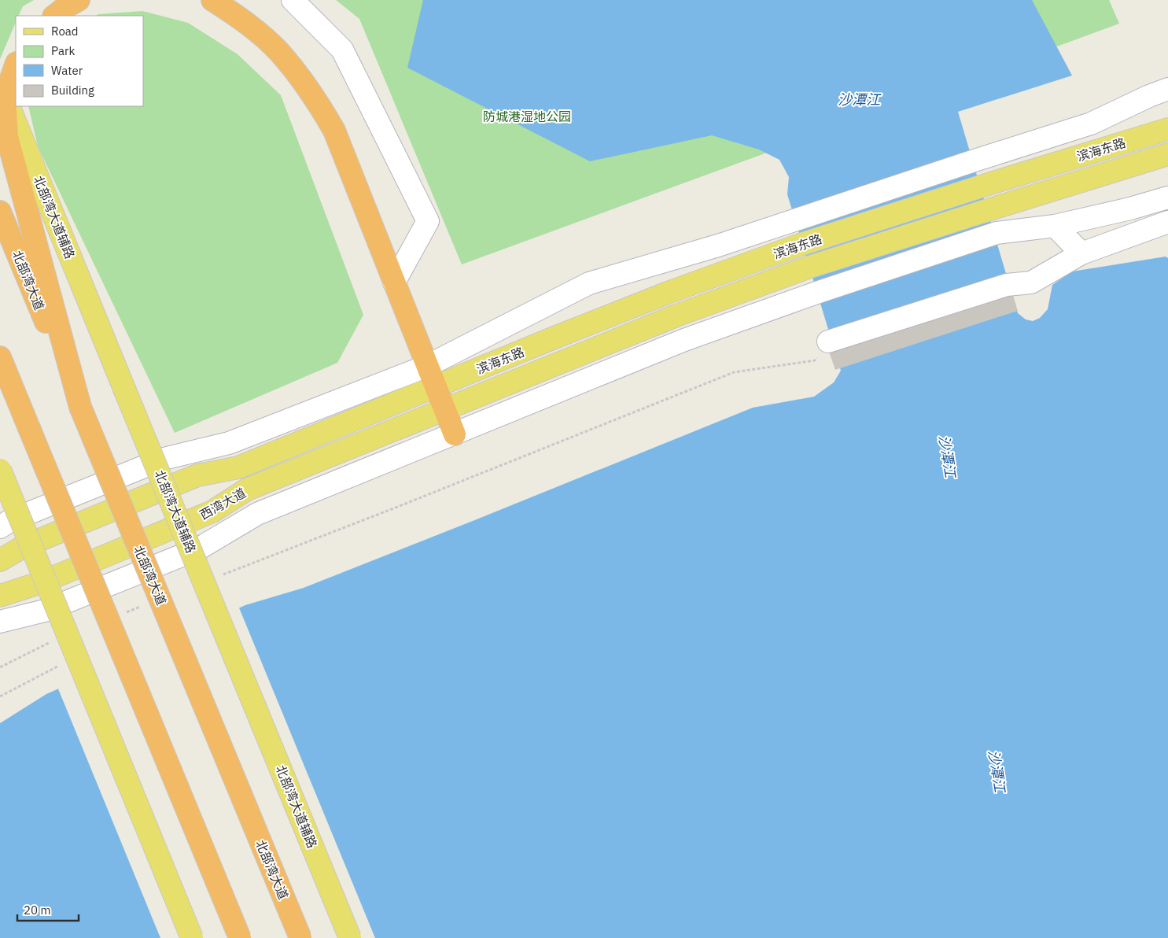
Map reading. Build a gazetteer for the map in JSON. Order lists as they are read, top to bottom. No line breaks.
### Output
{"streets":{"highway":["北部湾大道"],"main road":["滨海东路","北部湾大道辅路","西湾大道"]},"crossings":[["滨海东路","西湾大道"]],"water":["沙潭江"],"parks":["防城港湿地公园"],"legend":["Road","Park","Water","Building"],"scale_bar":"20 m"}
